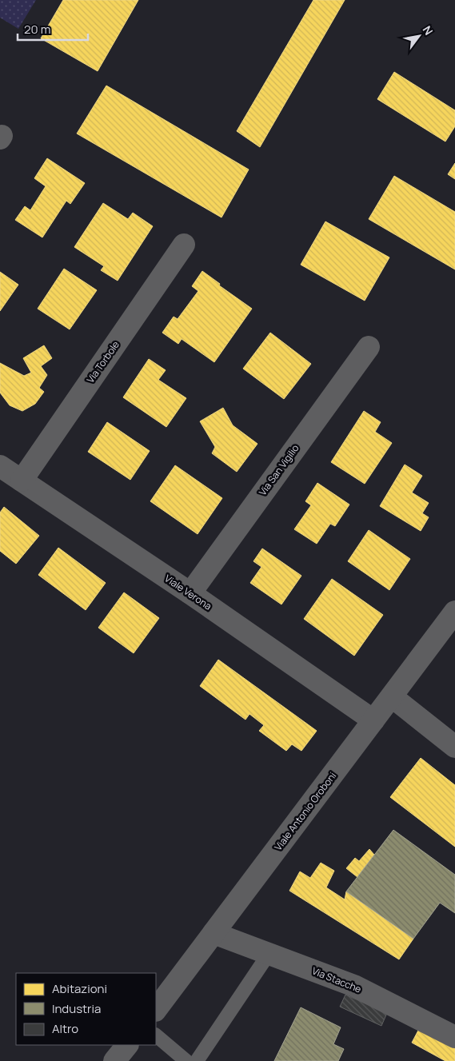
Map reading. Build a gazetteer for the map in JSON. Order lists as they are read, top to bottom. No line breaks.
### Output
{"streets":{"street":["Via Torbole","Via San Vigilio","Viale Verona","Viale Antonio Oroboni","Via Stacche"]},"crossings":[["Via Torbole","Viale Verona"],["Via San Vigilio","Viale Verona"],["Viale Verona","Viale Antonio Oroboni"],["Viale Antonio Oroboni","Via Stacche"]],"legend":["Abitazioni","Industria","Altro"],"scale_bar":"20 m","north":"top right"}
